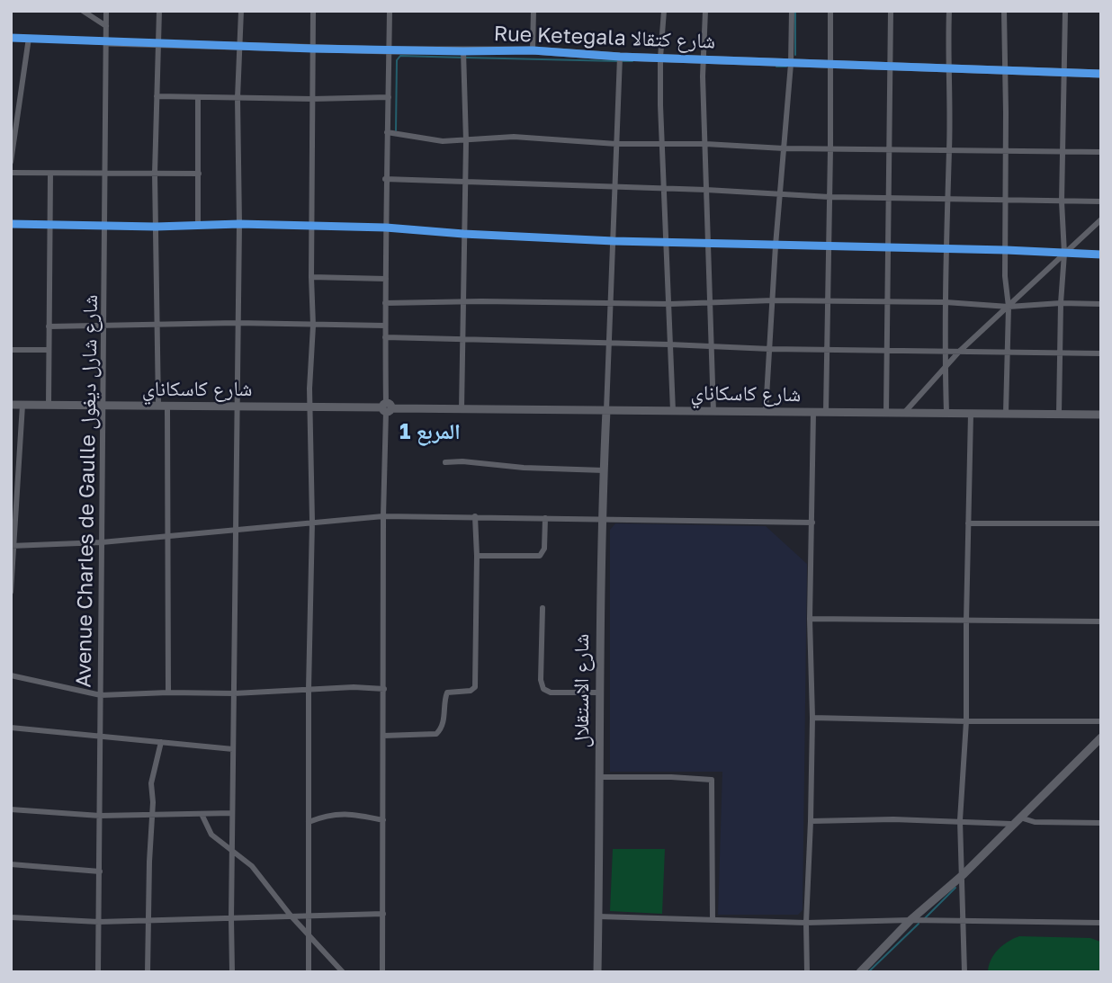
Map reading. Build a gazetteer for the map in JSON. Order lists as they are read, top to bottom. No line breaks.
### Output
{"streets":{"street":["Rue Ketegala شارع كتقالا","شارع كاسكاناي","Avenue Charles de Gaulle شارع شارل ديغول","شارع الاستقلال"]},"crossings":[["Rue Ketegala شارع كتقالا","Avenue Charles de Gaulle شارع شارل ديغول"],["شارع كاسكاناي","Avenue Charles de Gaulle شارع شارل ديغول"],["شارع كاسكاناي","شارع الاستقلال"]],"districts":["المربع 1"]}
